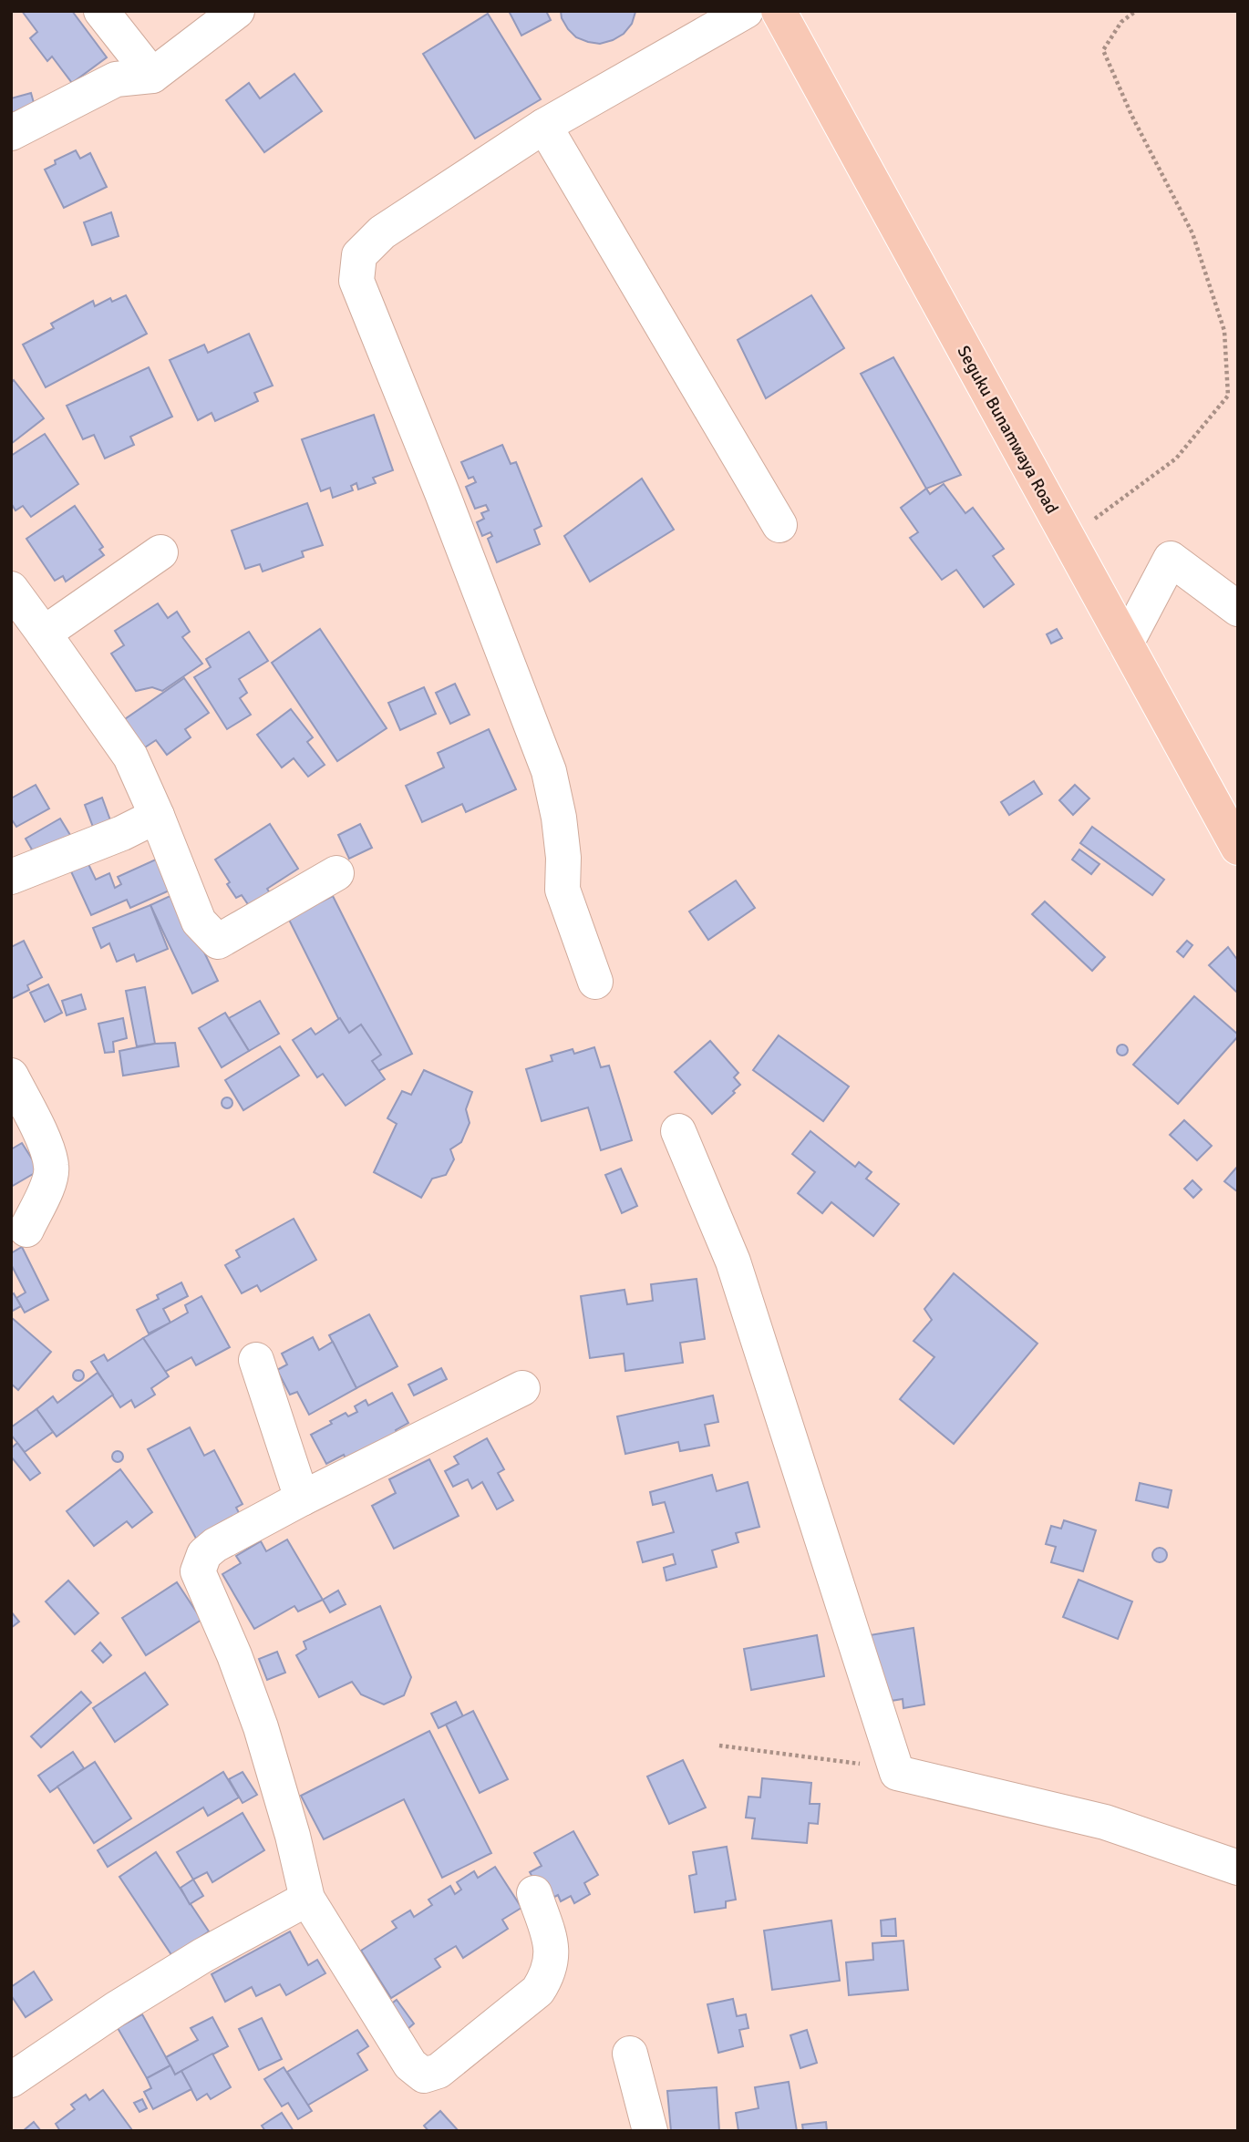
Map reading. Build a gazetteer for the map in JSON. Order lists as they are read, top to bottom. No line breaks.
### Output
{"streets":{"main road":["Seguku Bunamwaya Road"]}}
